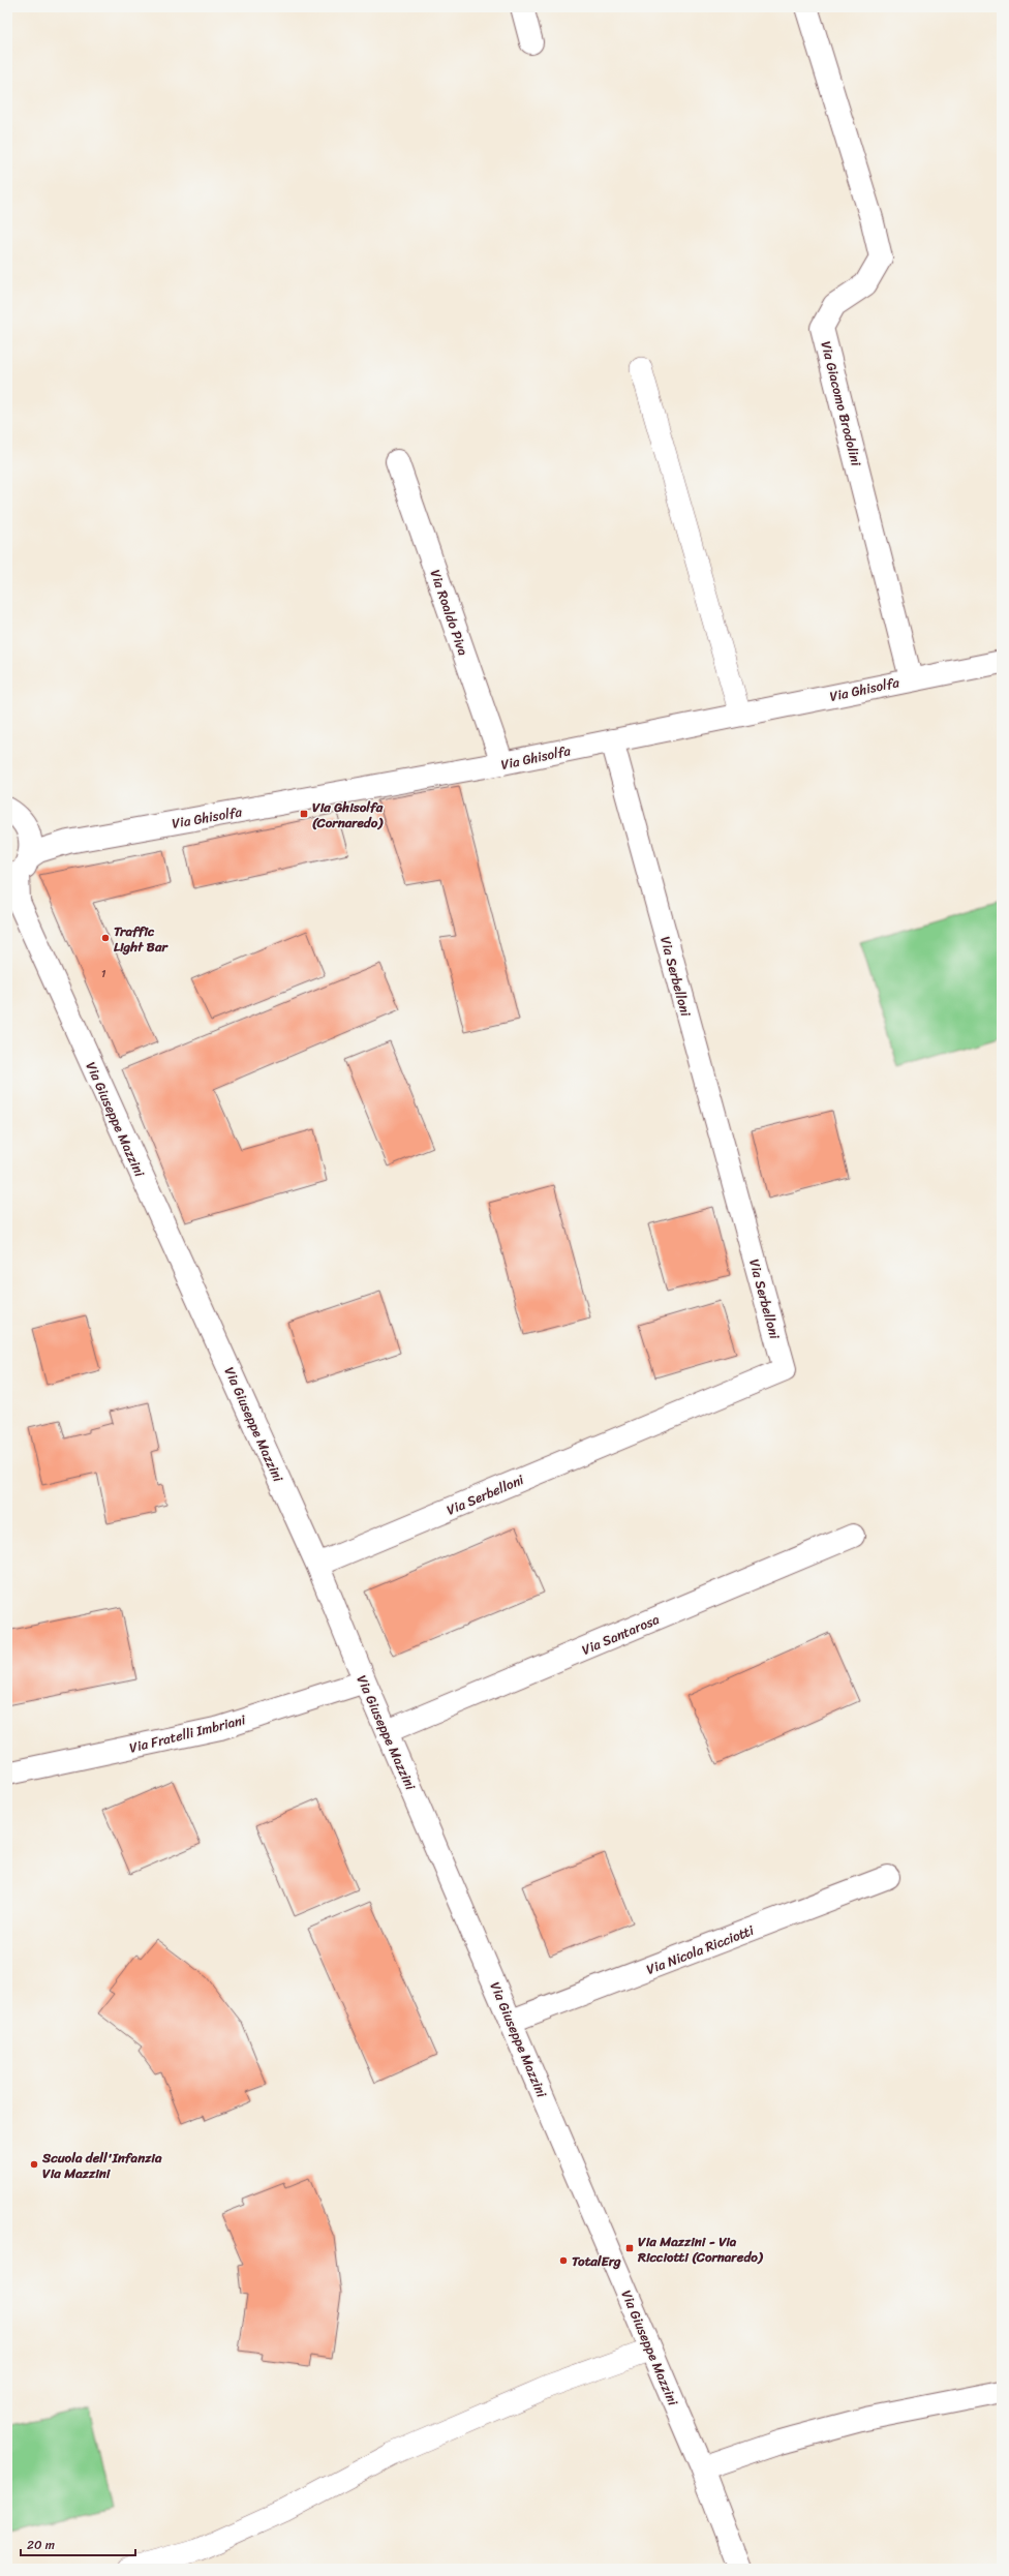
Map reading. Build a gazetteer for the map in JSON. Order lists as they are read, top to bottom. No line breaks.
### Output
{"streets":{"street":["Via Giacomo Brodolini","Via Roaldo Piva","Via Ghisolfa","Via Serbelloni","Via Giuseppe Mazzini","Via Santarosa","Via Fratelli Imbriani","Via Nicola Ricciotti"]},"crossings":[["Via Giacomo Brodolini","Via Ghisolfa"],["Via Roaldo Piva","Via Ghisolfa"],["Via Ghisolfa","Via Serbelloni"],["Via Ghisolfa","Via Giuseppe Mazzini"],["Via Serbelloni","Via Giuseppe Mazzini"],["Via Giuseppe Mazzini","Via Santarosa"],["Via Giuseppe Mazzini","Via Fratelli Imbriani"],["Via Giuseppe Mazzini","Via Nicola Ricciotti"]],"places":{"transit":["Via Ghisolfa (Cornaredo)","Via Mazzini - Via Ricciotti (Cornaredo)"],"other":["Traffic Light Bar","Scuola dell'Infanzia Via Mazzini","TotalErg"]},"house_numbers":["1"],"scale_bar":"20 m"}
